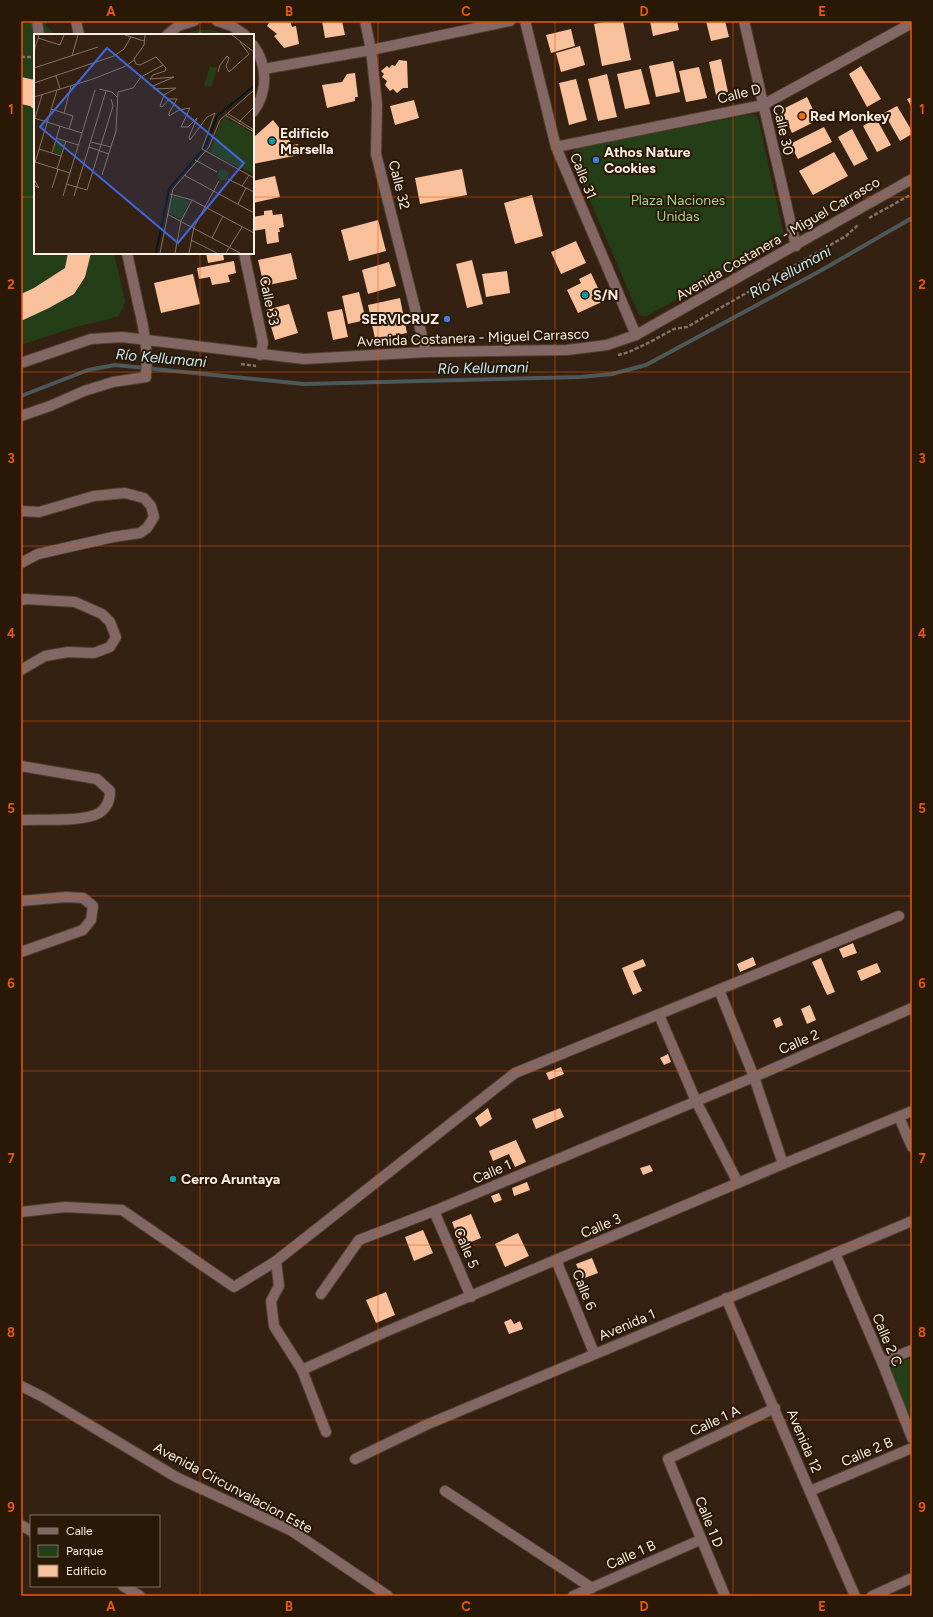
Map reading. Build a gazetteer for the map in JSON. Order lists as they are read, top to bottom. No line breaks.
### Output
{"streets":{"street":["Calle D","Calle 30","Calle 31","Calle 32","Avenida Costanera - Miguel Carrasco","Calle 33","Calle 2","Calle 1","Calle 3","Calle 5","Calle 6","Avenida 1","Calle 2 C","Calle 1 A","Avenida 12","Calle 2 B","Avenida Circunvalacion Este","Calle 1 D","Calle 1 B"]},"crossings":[["Calle D","Calle 30"],["Calle D","Calle 31"],["Calle 30","Avenida Costanera - Miguel Carrasco"],["Calle 31","Avenida Costanera - Miguel Carrasco"],["Calle 32","Avenida Costanera - Miguel Carrasco"],["Avenida Costanera - Miguel Carrasco","Calle 33"],["Calle 2","Calle 1"],["Calle 1","Calle 5"],["Calle 3","Calle 5"],["Calle 3","Calle 6"],["Calle 6","Avenida 1"],["Avenida 1","Calle 2 C"],["Avenida 1","Avenida 12"],["Calle 1 A","Avenida 12"],["Calle 1 A","Calle 1 D"],["Avenida 12","Calle 2 B"],["Calle 1 D","Calle 1 B"]],"water":["Río Kellumani"],"parks":["Plaza Naciones Unidas"],"places":["Red Monkey","Edificio Marsella","Athos Nature Cookies","S/N","SERVICRUZ","Cerro Aruntaya"],"legend":["Calle","Parque","Edificio"],"grid":{"columns":["A","B","C","D","E"],"rows":["1","2","3","4","5","6","7","8","9"]}}
